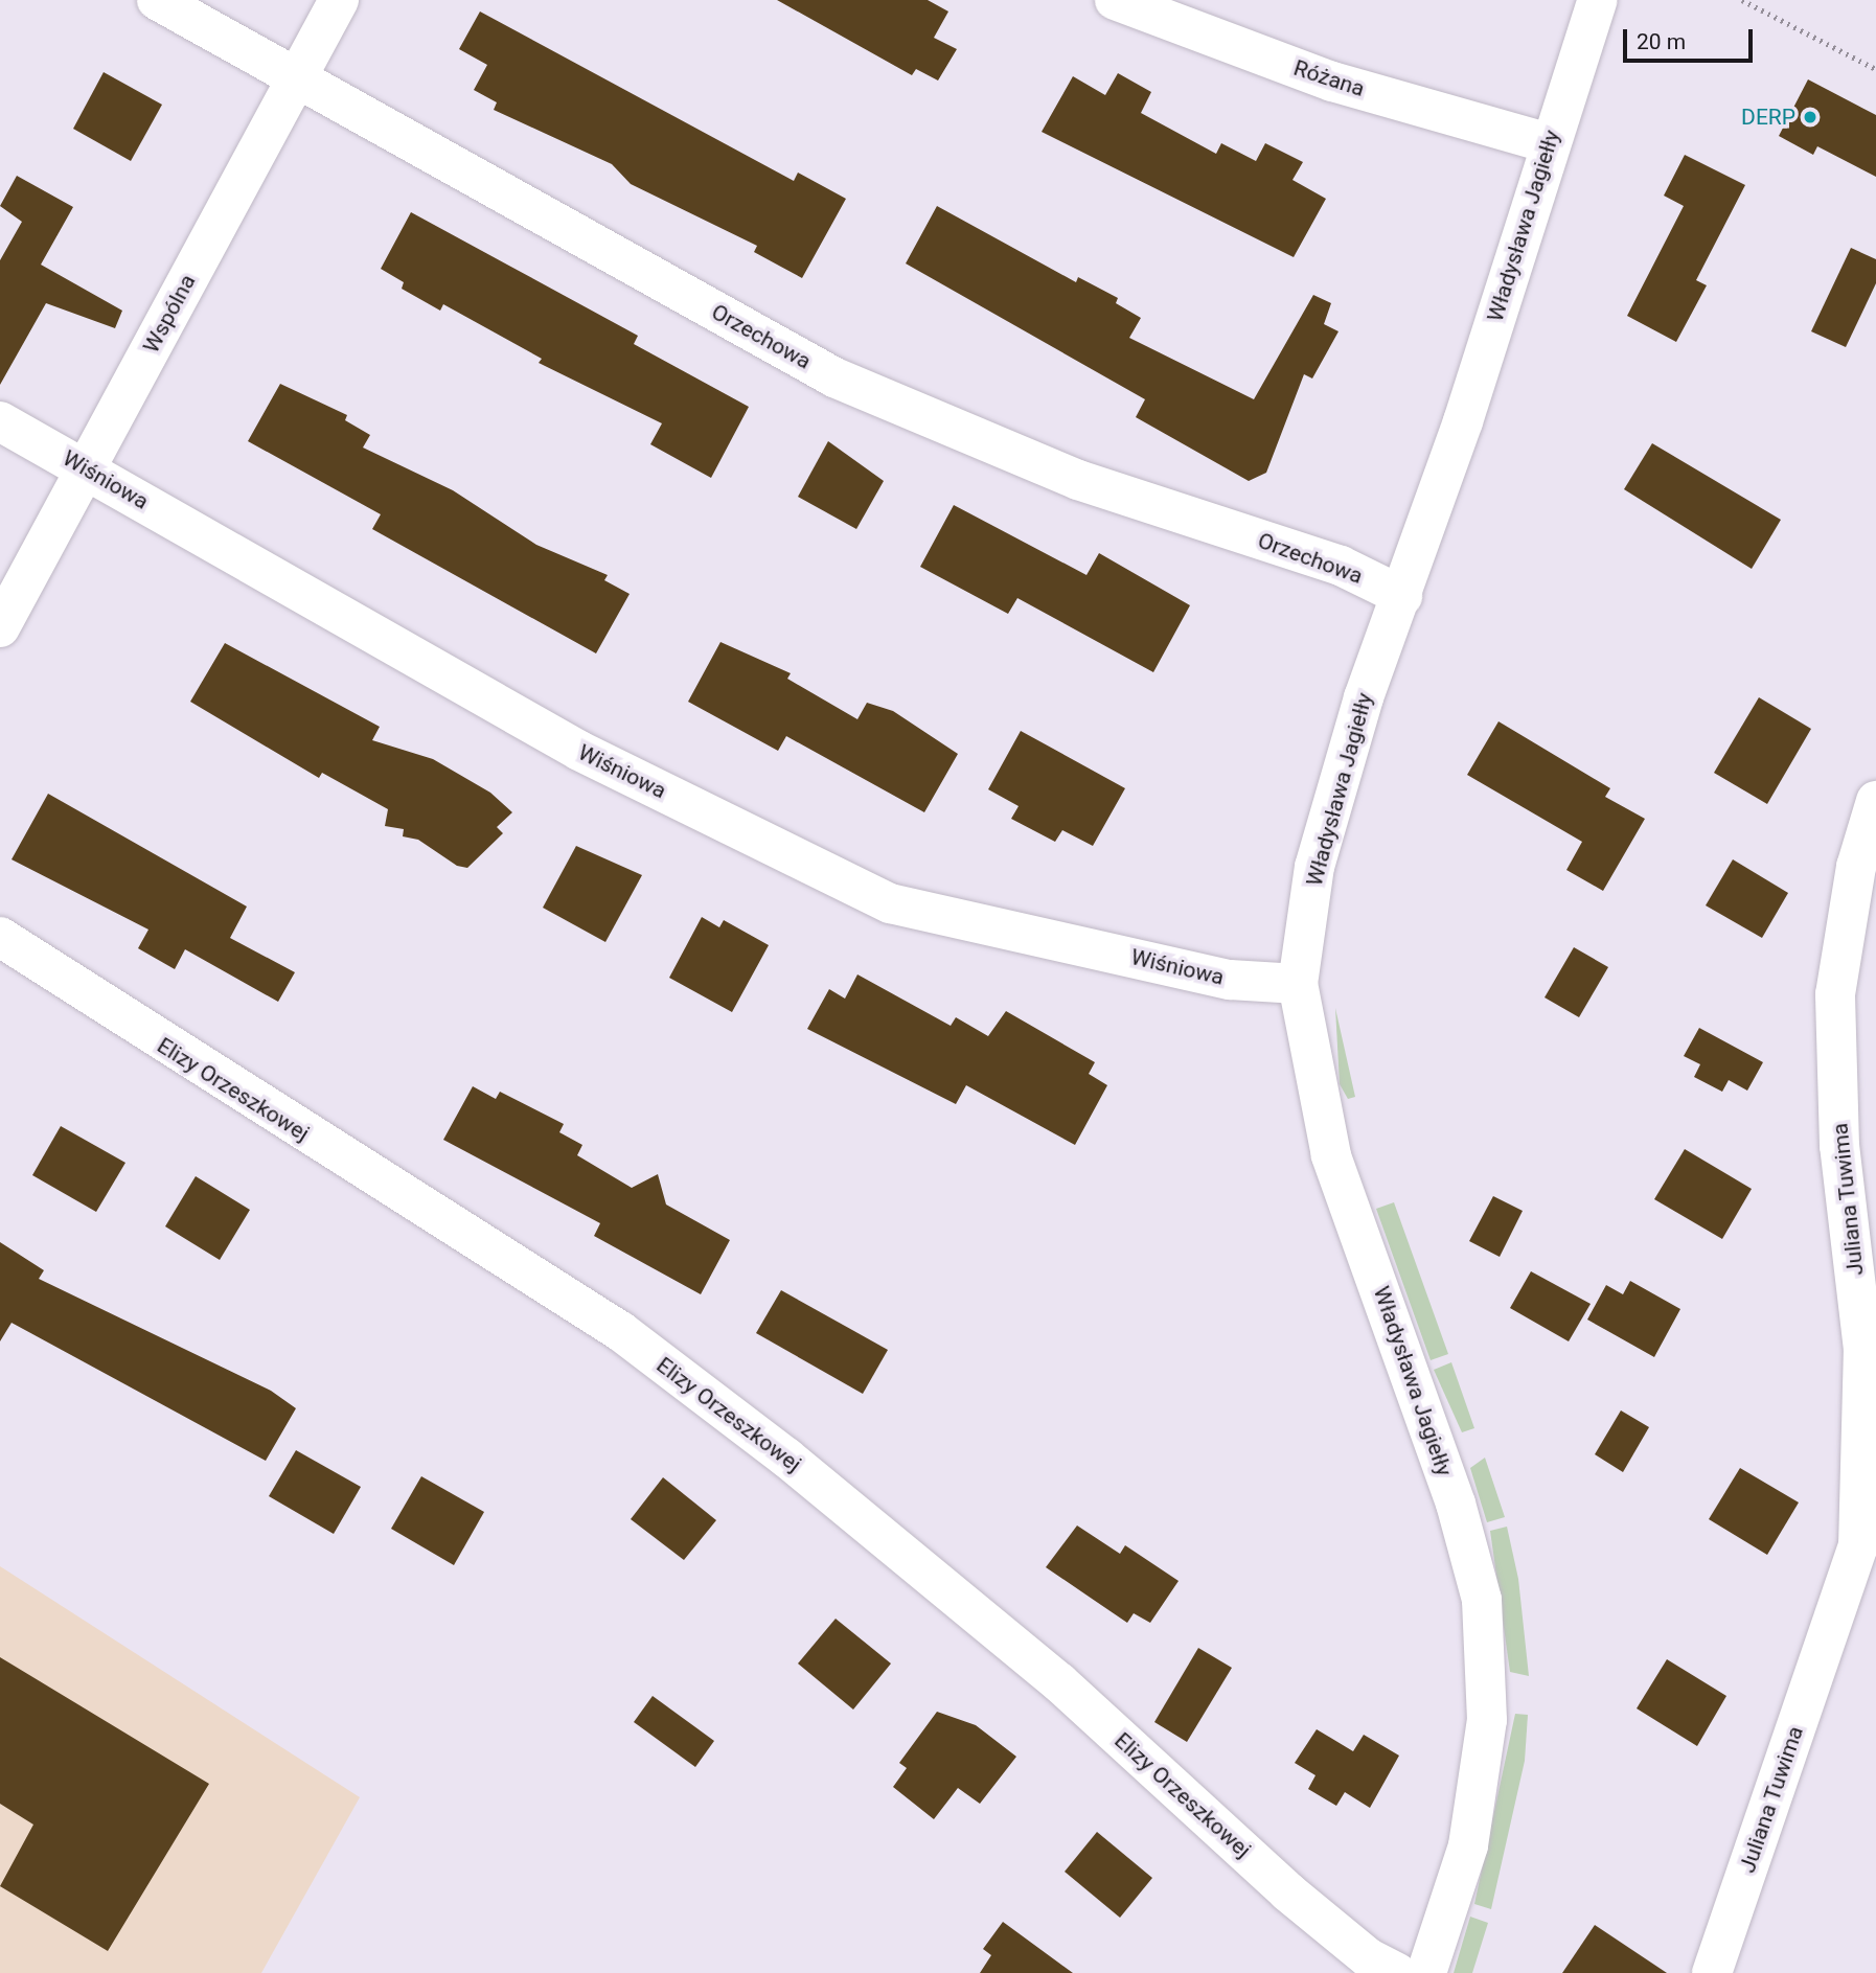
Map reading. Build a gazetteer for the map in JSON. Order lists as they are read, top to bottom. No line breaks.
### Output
{"streets":{"street":["Różana","Władysława Jagiełły","Wspólna","Orzechowa","Wiśniowa","Elizy Orzeszkowej","Juliana Tuwima"]},"crossings":[["Różana","Władysława Jagiełły"],["Władysława Jagiełły","Orzechowa"],["Władysława Jagiełły","Wiśniowa"],["Wspólna","Orzechowa"],["Wspólna","Wiśniowa"]],"places":["DERP"],"scale_bar":"20 m"}
